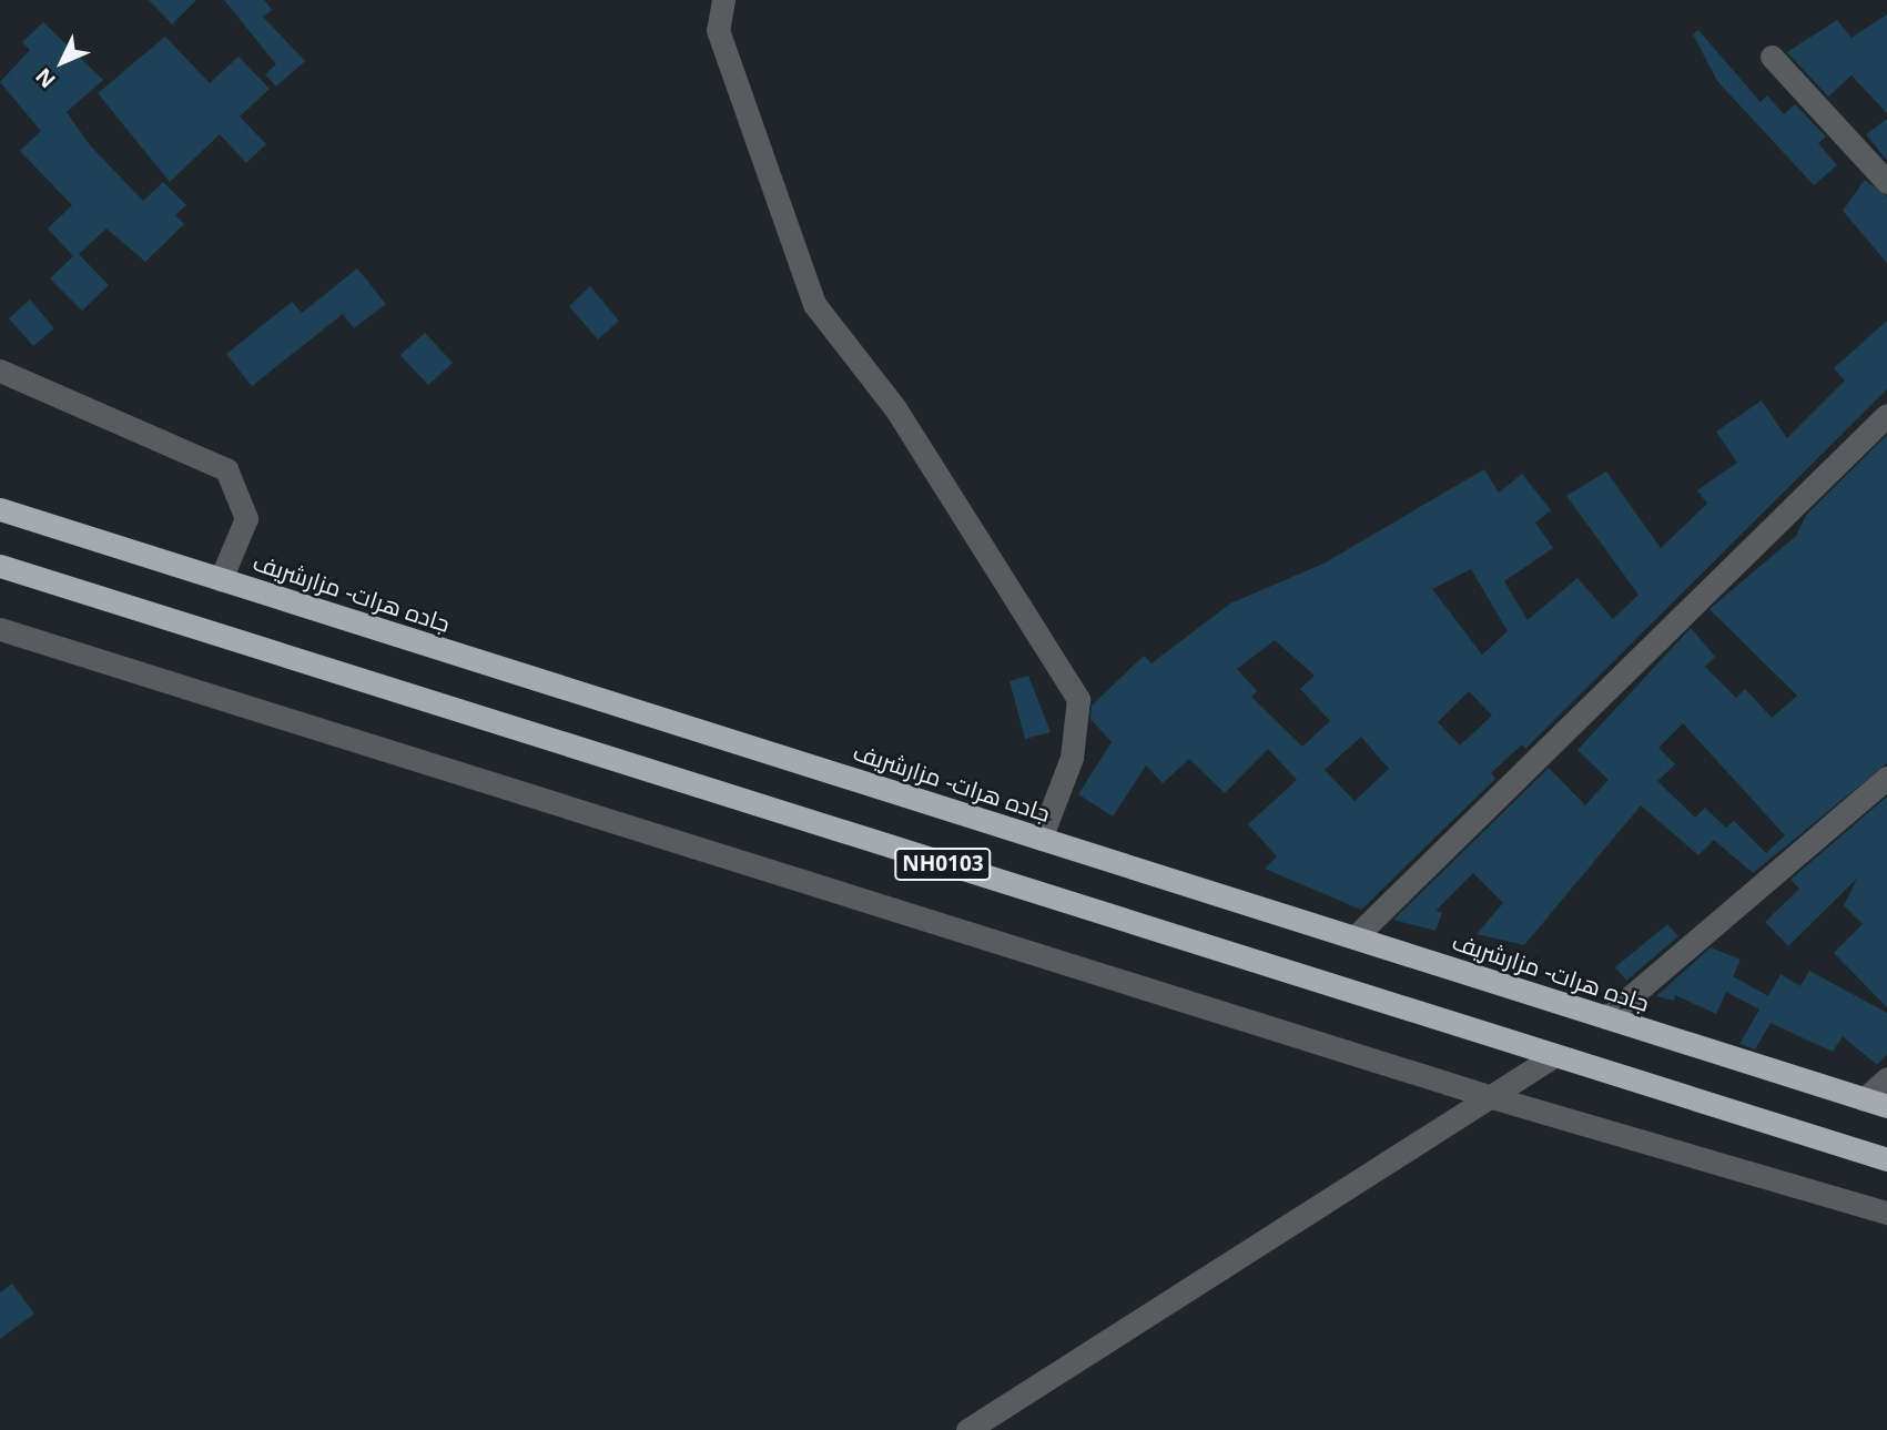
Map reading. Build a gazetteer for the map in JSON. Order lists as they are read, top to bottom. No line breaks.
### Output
{"streets":{"highway":["جاده هرات- مزارشریف","NH0103"]},"north":"bottom left"}
